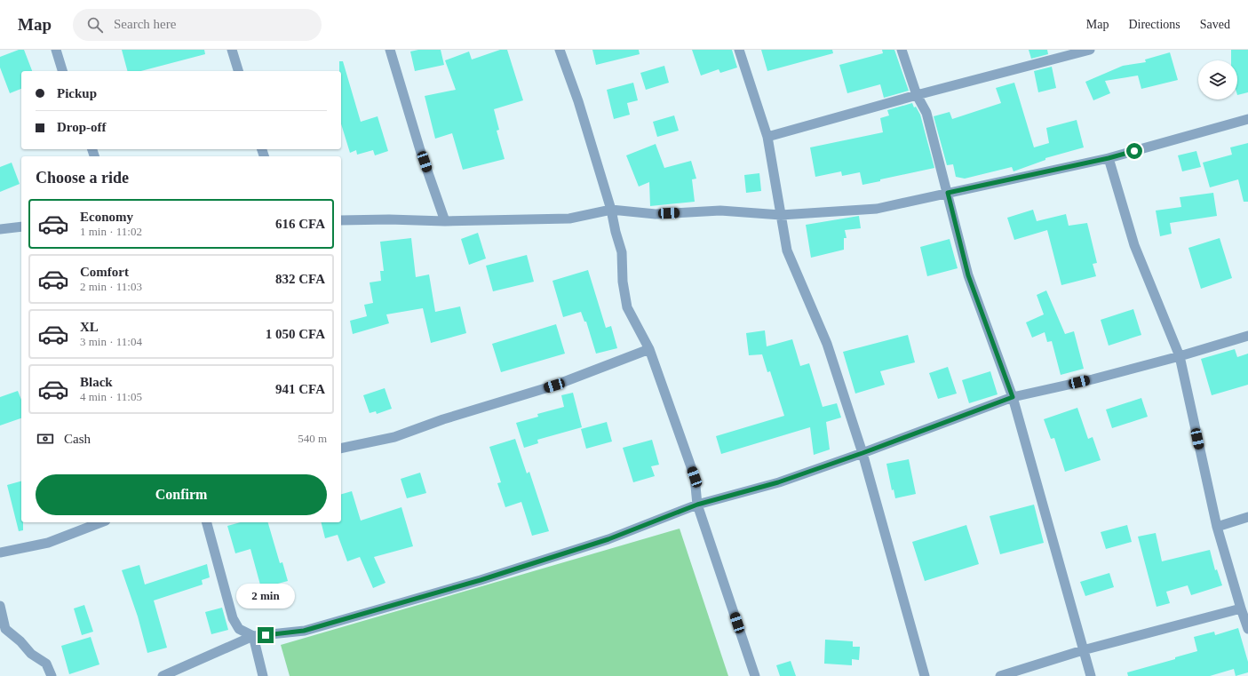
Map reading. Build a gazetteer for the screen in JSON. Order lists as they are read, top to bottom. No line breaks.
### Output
{"page":{"header":"Map","search":"Search here","nav":["Map","Directions","Saved"],"banner":["Pickup","Drop-off"],"heading":"Choose a ride","list":[{"name":"Economy","note":"1 min · 11:02","value":"616 CFA"},{"name":"Comfort","note":"2 min · 11:03","value":"832 CFA"},{"name":"XL","note":"3 min · 11:04","value":"1 050 CFA"},{"name":"Black","note":"4 min · 11:05","value":"941 CFA"}],"pay":["Cash","540 m"],"buttons":"Confirm","bubble":"2 min"}}
